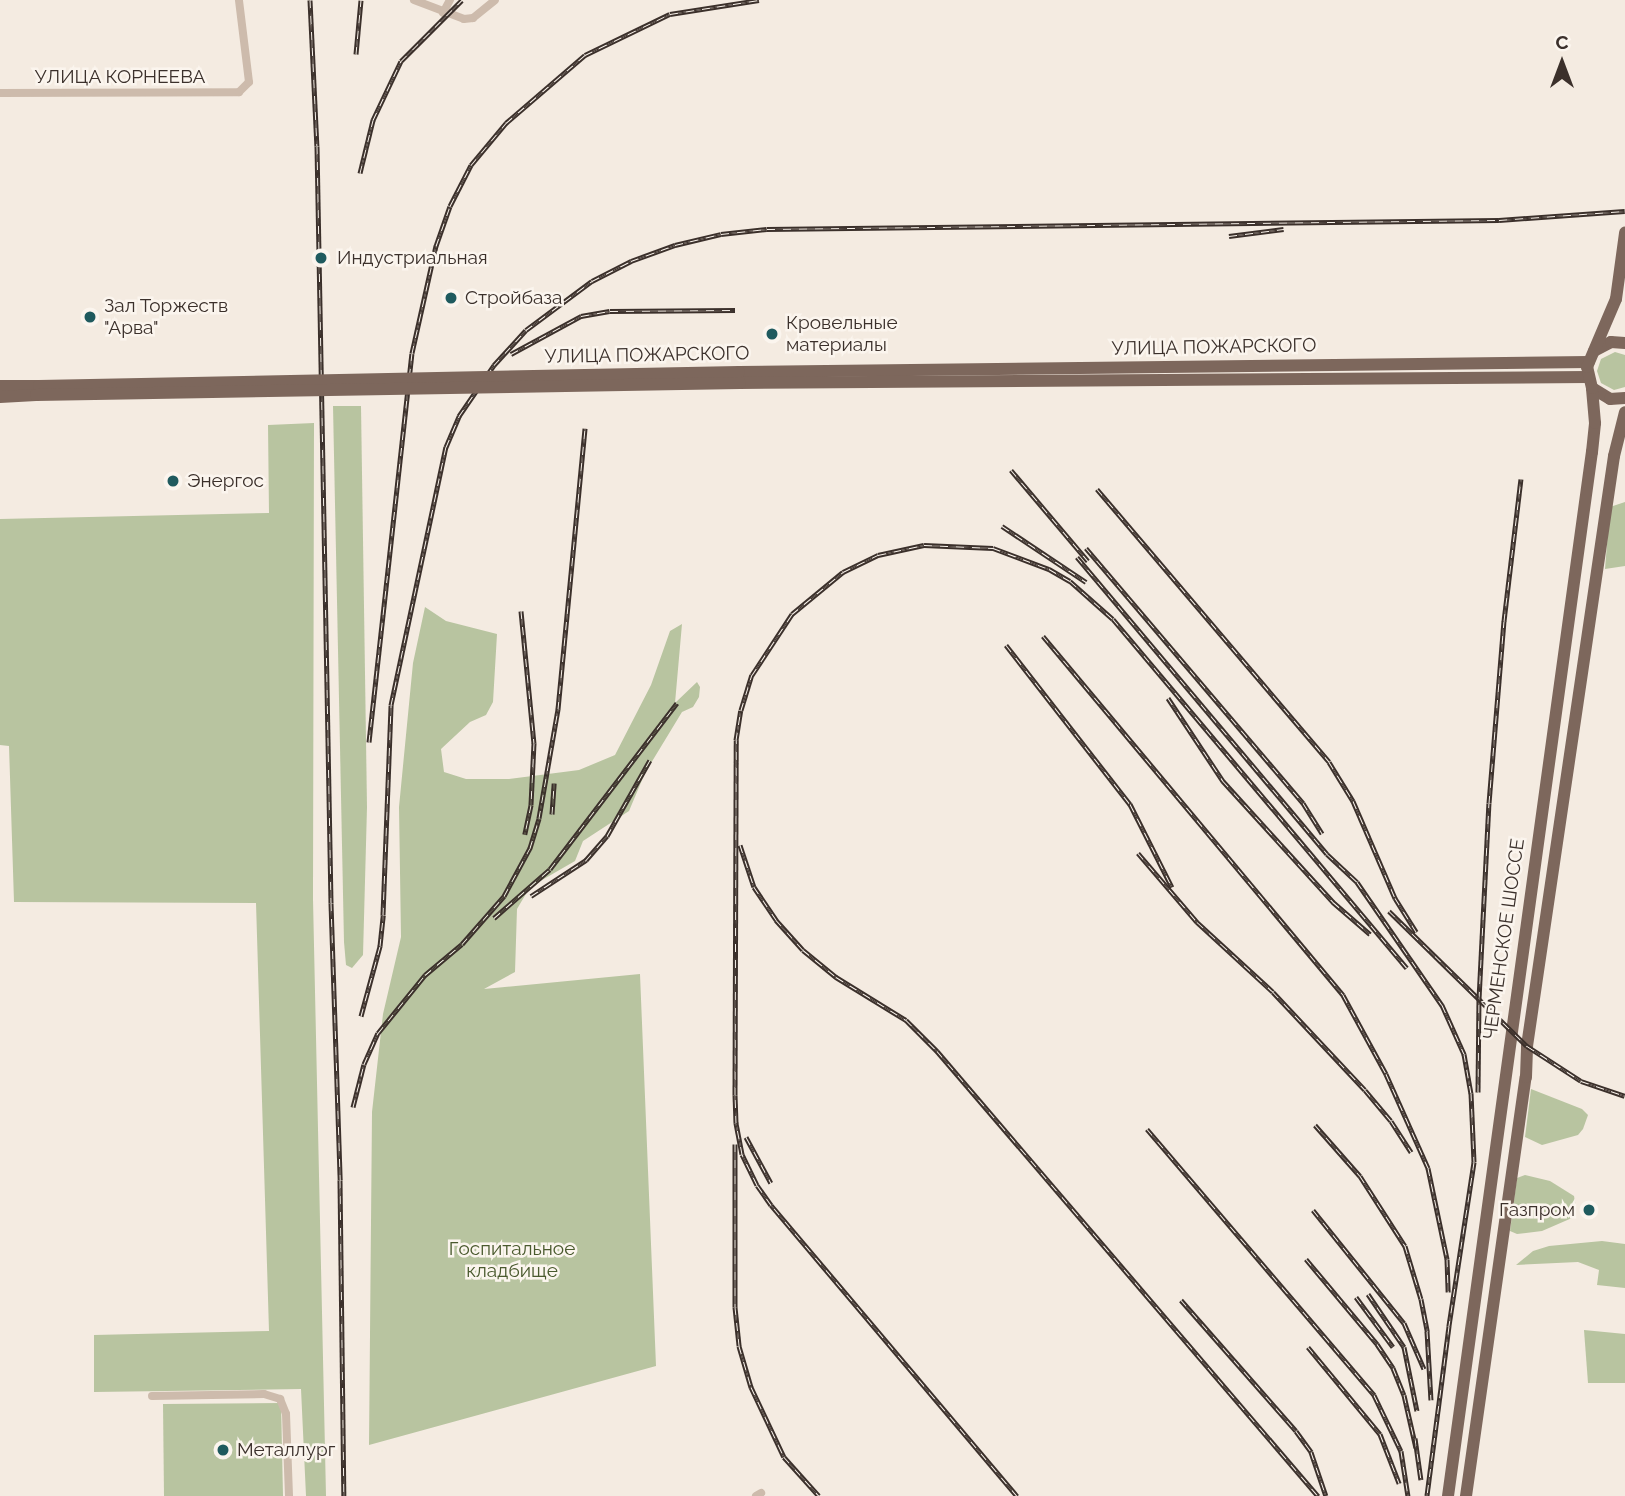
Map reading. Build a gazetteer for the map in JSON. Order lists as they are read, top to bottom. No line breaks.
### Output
{"streets":{"main road":["УЛИЦА ПОЖАРСКОГО","ЧЕРМЕНСКОЕ ШОССЕ"],"street":["УЛИЦА КОРНЕЕВА"]},"crossings":[["УЛИЦА ПОЖАРСКОГО","ЧЕРМЕНСКОЕ ШОССЕ"]],"parks":["Госпитальное кладбище"],"places":["Индустриальная","Стройбаза","Зал Торжеств \"Арва\"","Кровельные материалы","Энергос","Газпром","Металлург"],"north":"top"}
